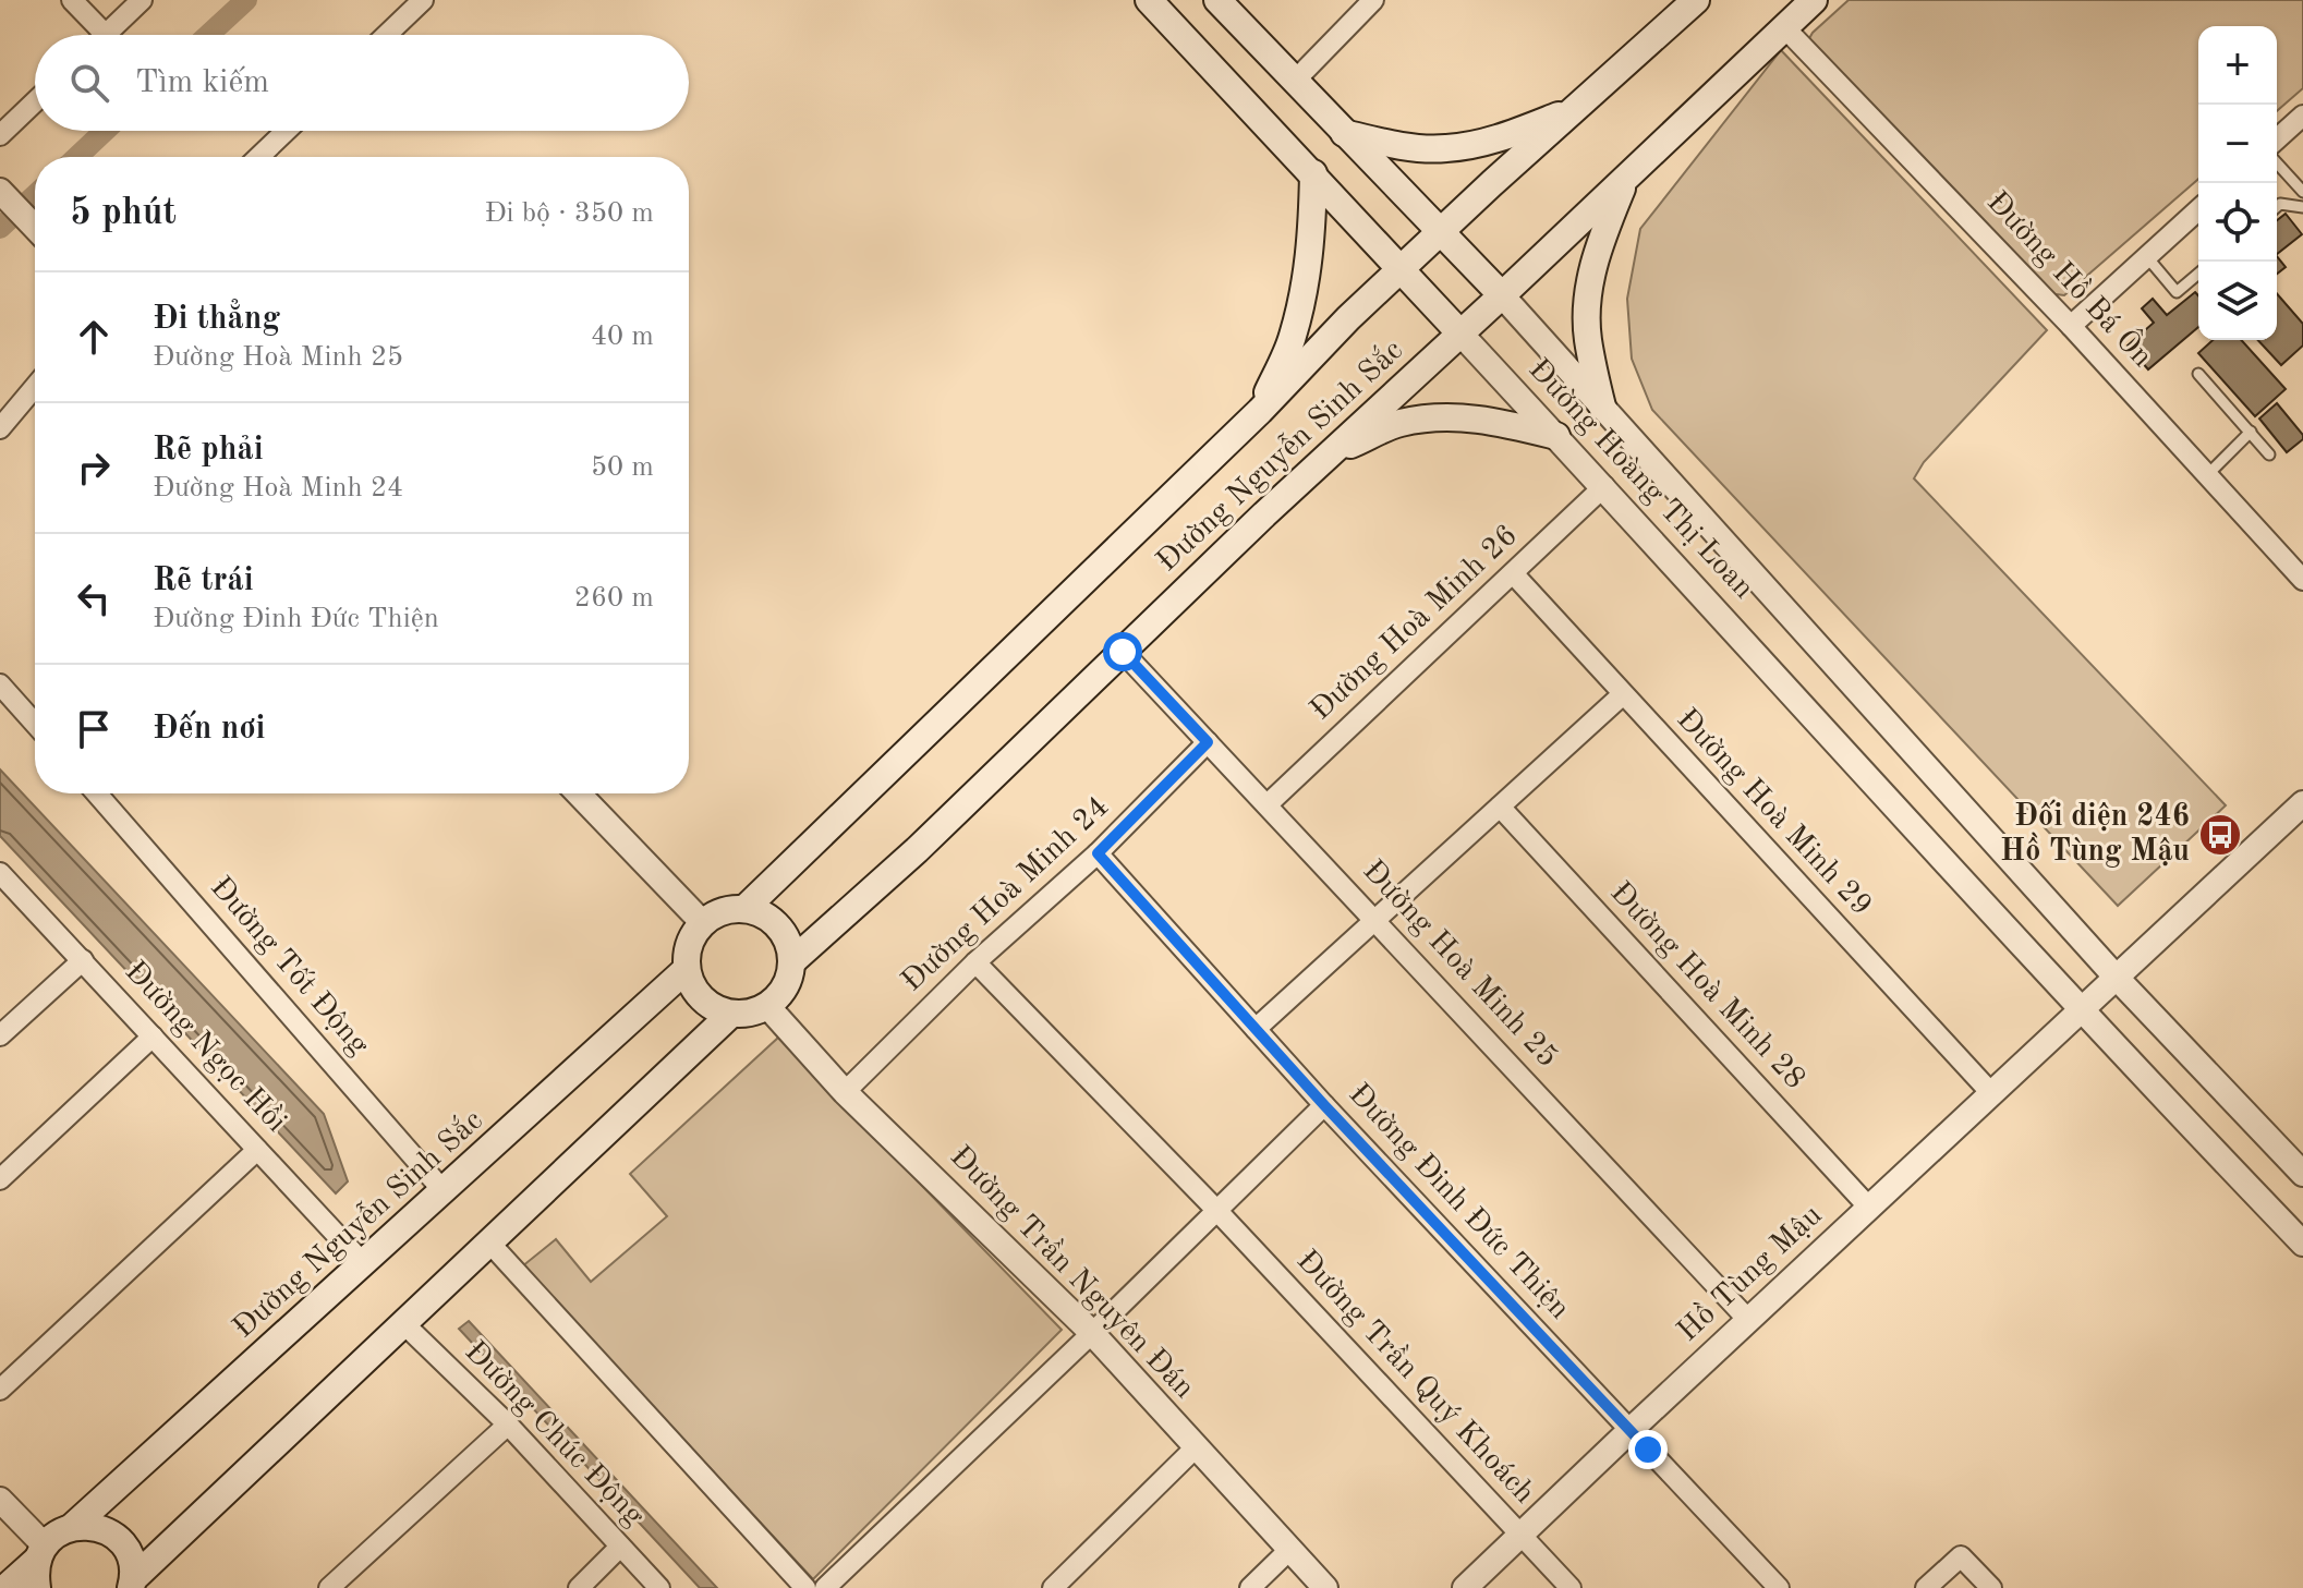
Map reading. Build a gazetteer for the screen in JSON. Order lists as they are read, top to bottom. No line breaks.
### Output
{"streets":{"main road":["Đường Nguyễn Sinh Sắc","Đường Hoàng Thị Loan"],"street":["Đường Hồ Bá Ôn","Đường Hoà Minh 26","Đường Hoà Minh 29","Đường Hoà Minh 24","Đường Hoà Minh 25","Đường Tốt Động","Đường Hoà Minh 28","Đường Ngọc Hồi","Đường Đinh Đức Thiện","Đường Trần Nguyên Đán","Hồ Tùng Mậu","Đường Trần Quý Khoách","Đường Chúc Động"]},"crossings":[["Đường Hồ Bá Ôn","Đường Nguyễn Sinh Sắc"],["Đường Nguyễn Sinh Sắc","Đường Hoàng Thị Loan"],["Đường Nguyễn Sinh Sắc","Đường Hoà Minh 25"],["Đường Nguyễn Sinh Sắc","Đường Tốt Động"],["Đường Nguyễn Sinh Sắc","Đường Ngọc Hồi"],["Đường Nguyễn Sinh Sắc","Đường Trần Nguyên Đán"],["Đường Hoàng Thị Loan","Đường Hoà Minh 26"],["Đường Hoàng Thị Loan","Hồ Tùng Mậu"],["Đường Hoà Minh 26","Đường Hoà Minh 29"],["Đường Hoà Minh 26","Đường Hoà Minh 25"],["Đường Hoà Minh 29","Hồ Tùng Mậu"],["Đường Hoà Minh 24","Đường Hoà Minh 25"],["Đường Hoà Minh 24","Đường Đinh Đức Thiện"],["Đường Hoà Minh 24","Đường Trần Nguyên Đán"],["Đường Hoà Minh 24","Đường Trần Quý Khoách"],["Đường Hoà Minh 25","Hồ Tùng Mậu"],["Đường Hoà Minh 28","Hồ Tùng Mậu"],["Đường Đinh Đức Thiện","Hồ Tùng Mậu"],["Hồ Tùng Mậu","Đường Trần Quý Khoách"]],"places":{"bus stop":["Đối diện 246 Hồ Tùng Mậu"]},"page":{"map_buttons":["+","−"],"search":"Tìm kiếm","heading":["5 phút","Đi bộ · 350 m"],"list":[["Đi thẳng","Đường Hoà Minh 25","40 m"],["Rẽ phải","Đường Hoà Minh 24","50 m"],["Rẽ trái","Đường Đinh Đức Thiện","260 m"],"Đến nơi"]}}
